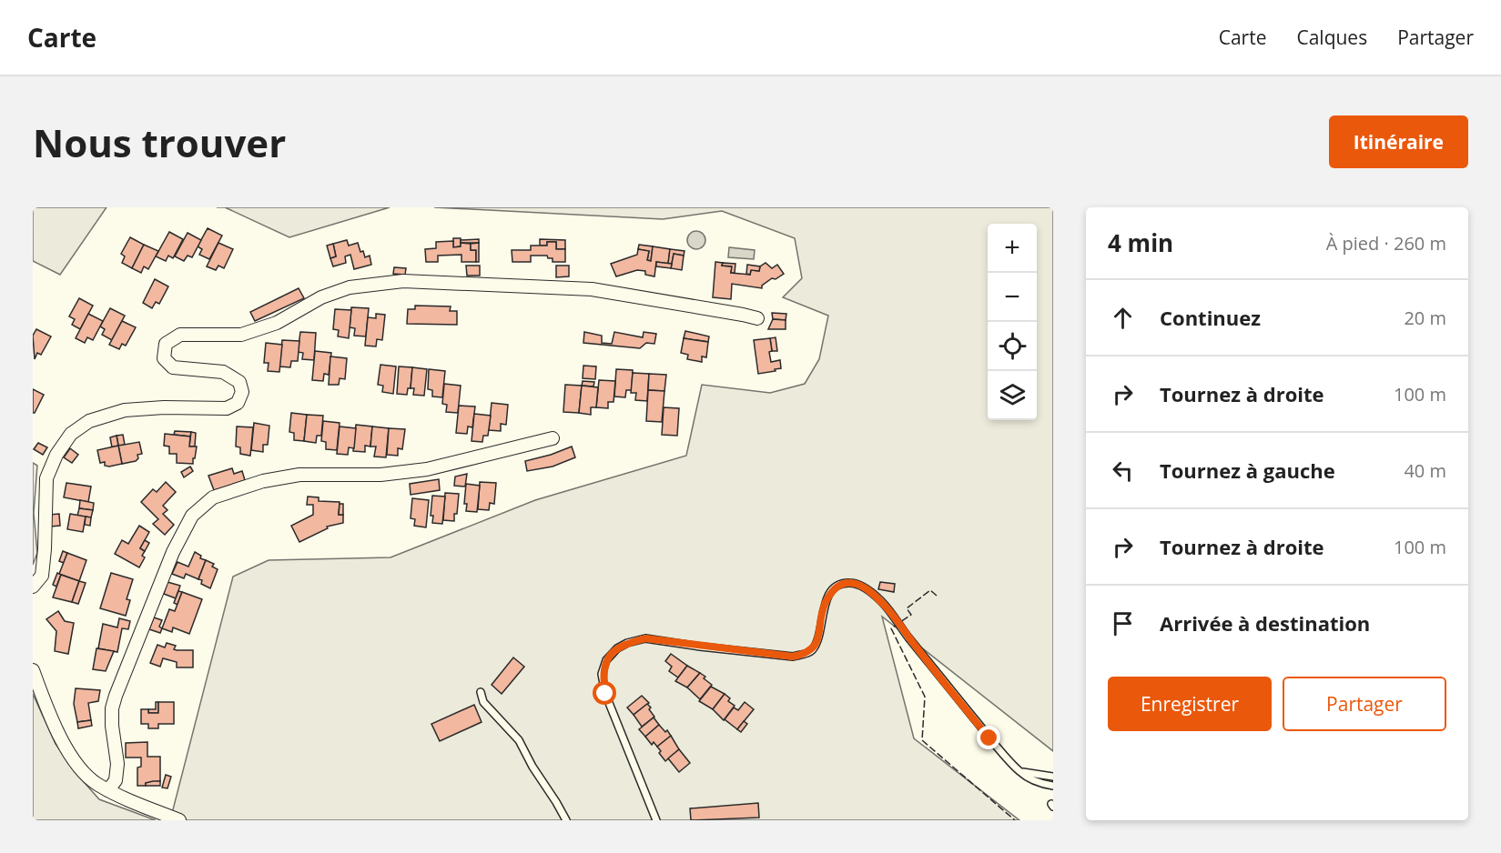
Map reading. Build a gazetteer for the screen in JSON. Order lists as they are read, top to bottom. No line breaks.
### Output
{"page":{"header":"Carte","nav":["Carte","Calques","Partager"],"buttons":["Itinéraire",["Enregistrer","Partager"]],"title":"Nous trouver","heading":["4 min","À pied · 260 m"],"map_buttons":["+","−"],"list":[["Continuez","20 m"],["Tournez à droite","100 m"],["Tournez à gauche","40 m"],["Tournez à droite","100 m"],"Arrivée à destination"]}}
